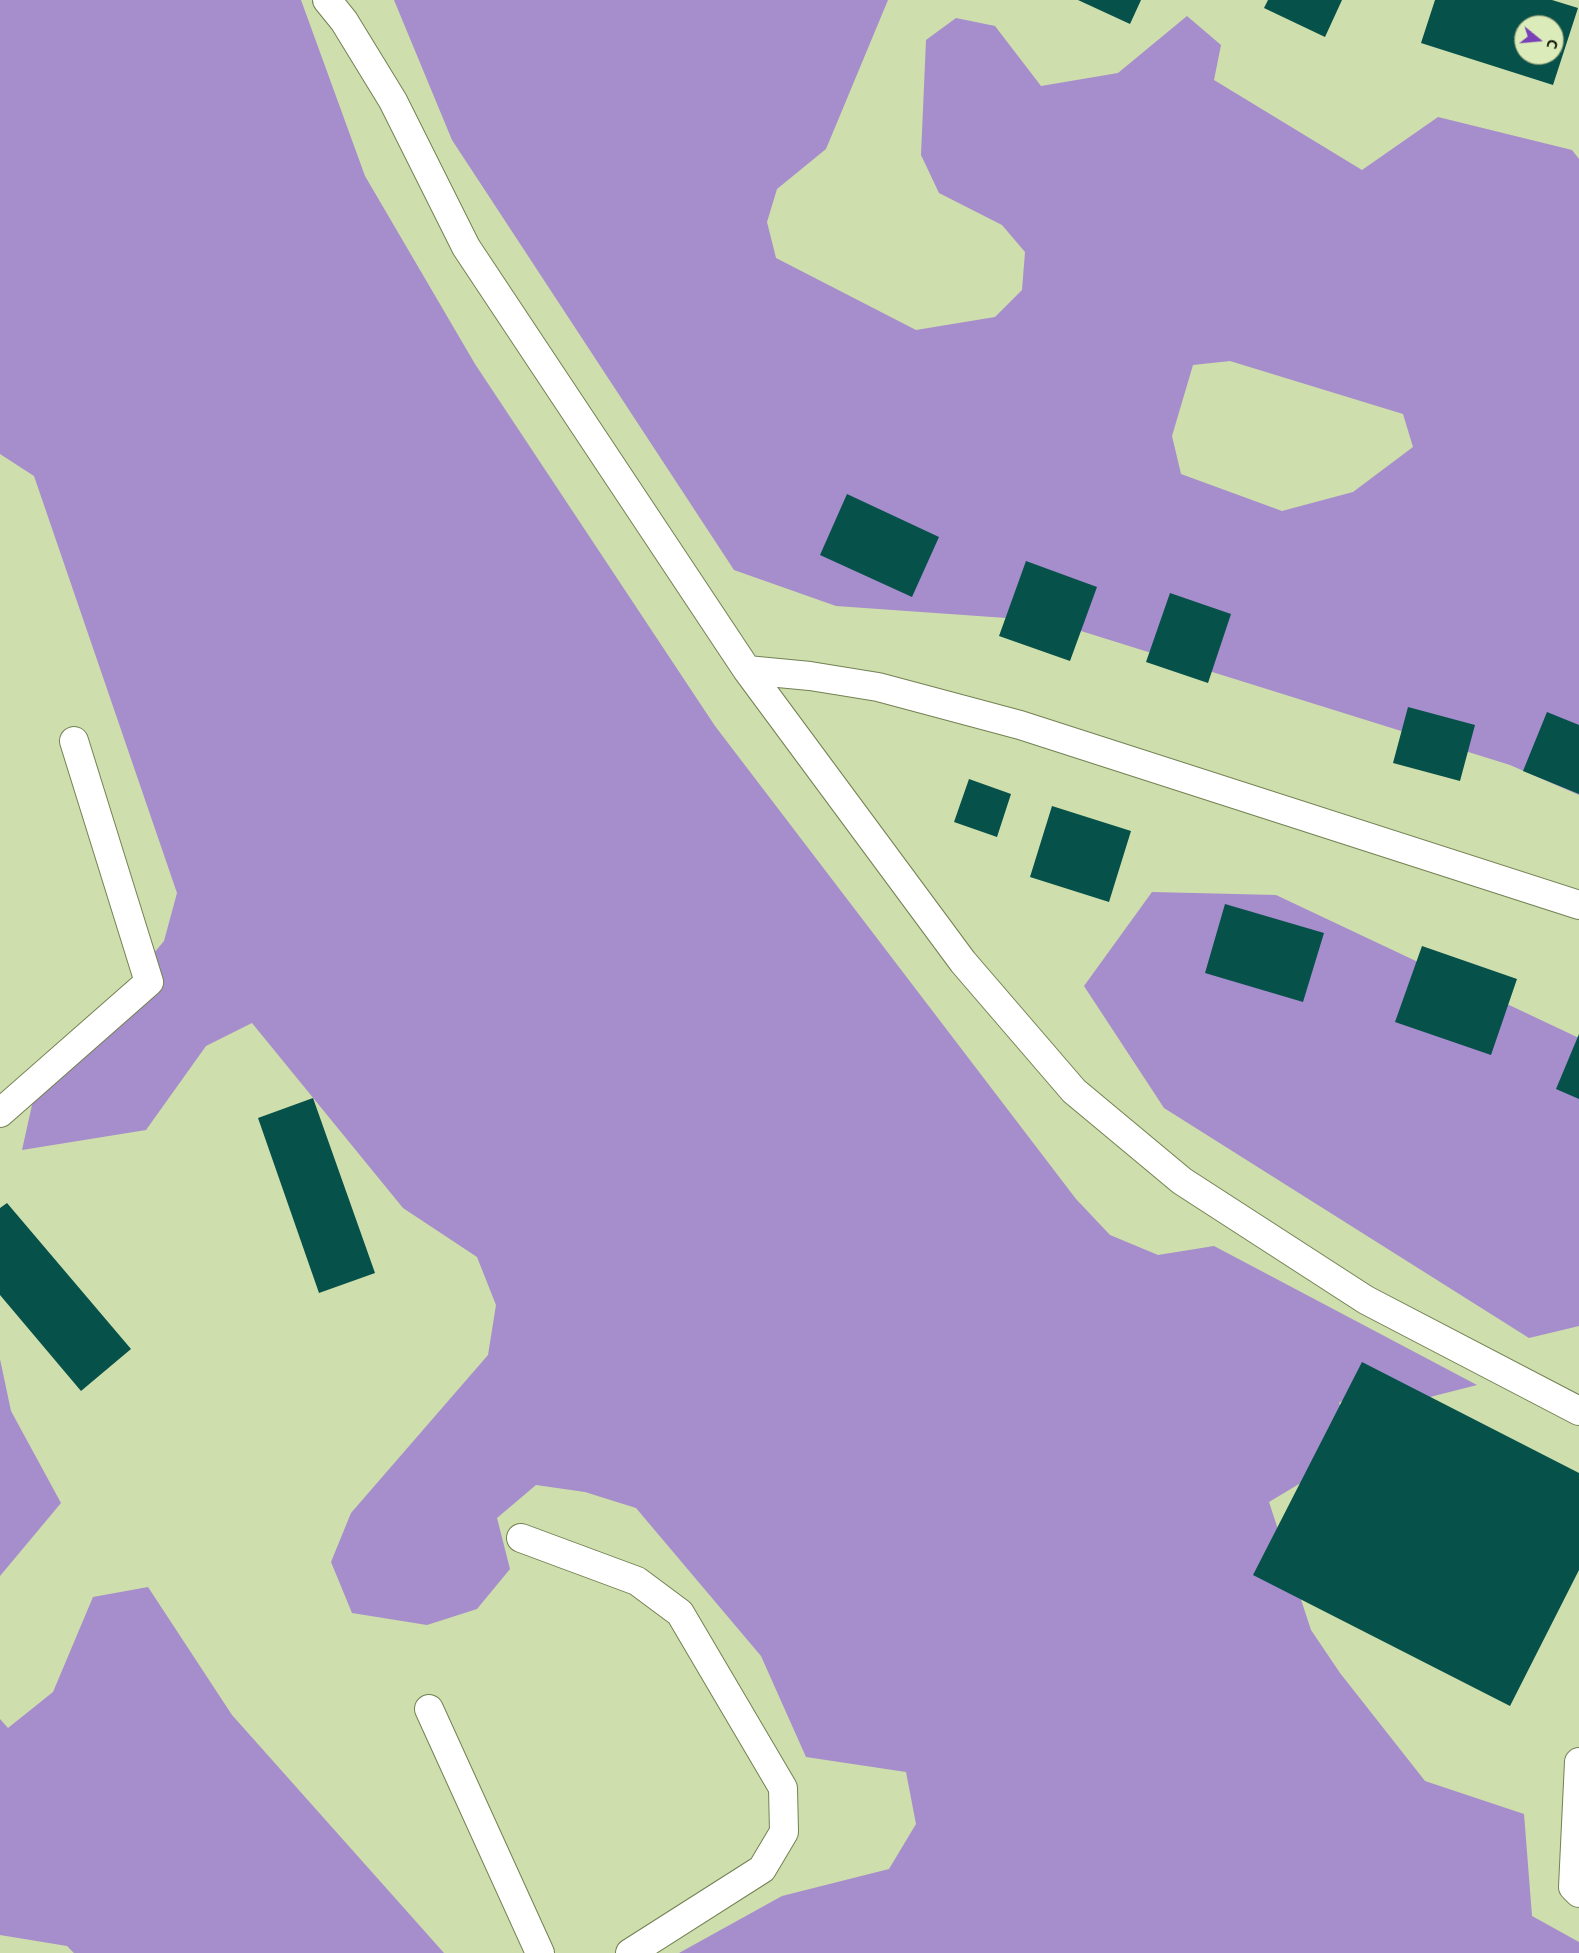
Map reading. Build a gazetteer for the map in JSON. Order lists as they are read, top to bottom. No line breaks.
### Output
{"north":"right"}
